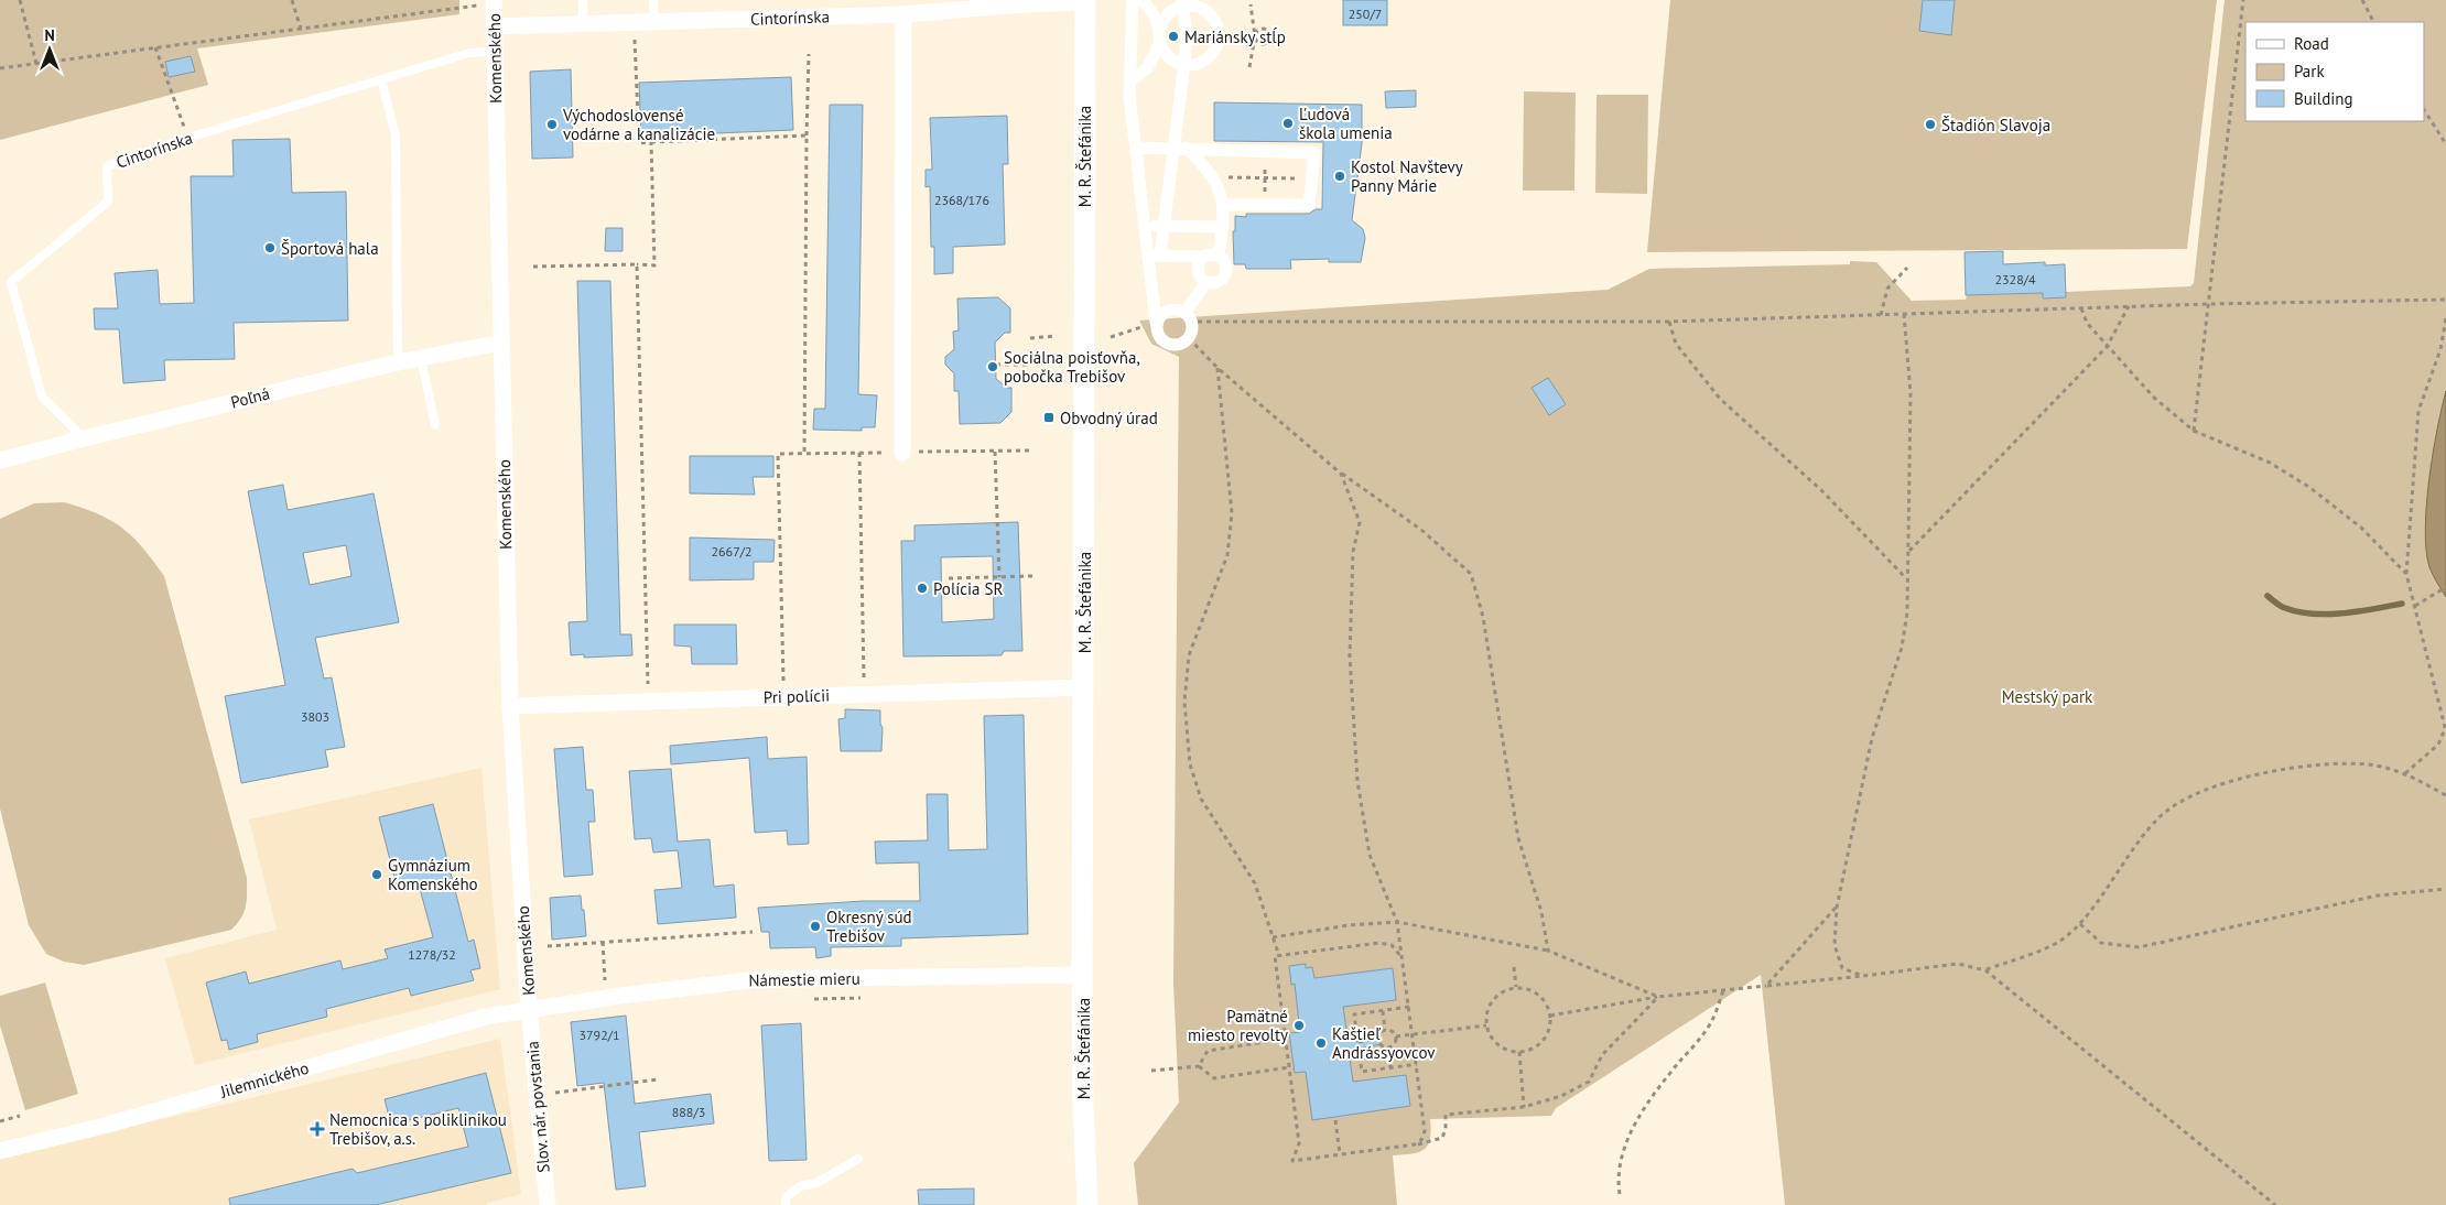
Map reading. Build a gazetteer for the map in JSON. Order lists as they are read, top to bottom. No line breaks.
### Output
{"streets":{"street":["Cintorínska","Komenského","M. R. Štefánika","Poľná","Pri polícii","Námestie mieru","Jilemnického","Slov. nár. povstania"]},"crossings":[["Cintorínska","Komenského"],["Cintorínska","M. R. Štefánika"],["Cintorínska","Poľná"],["Komenského","Poľná"],["Komenského","Pri polícii"],["Komenského","Námestie mieru"],["Komenského","Jilemnického"],["Komenského","Slov. nár. povstania"],["M. R. Štefánika","Pri polícii"],["M. R. Štefánika","Námestie mieru"],["Námestie mieru","Jilemnického"],["Námestie mieru","Slov. nár. povstania"],["Jilemnického","Slov. nár. povstania"]],"parks":["Mestský park"],"places":{"other":["Mariánsky stĺp","Ľudová škola umenia","Východoslovensé vodárne a kanalizácie","Štadión Slavoja","Kostol Navštevy Panny Márie","Športová hala","Sociálna poisťovňa, pobočka Trebišov","Polícia SR","Gymnázium Komenského","Okresný súd Trebišov","Pamätné miesto revolty","Kaštieľ Andrássyovcov"],"transit":["Obvodný úrad"],"health":["Nemocnica s poliklinikou Trebišov, a.s."]},"house_numbers":["250/7","2368/176","2328/4","2667/2","3803","1278/32","3792/1","888/3"],"legend":["Road","Park","Building"],"north":"top"}
